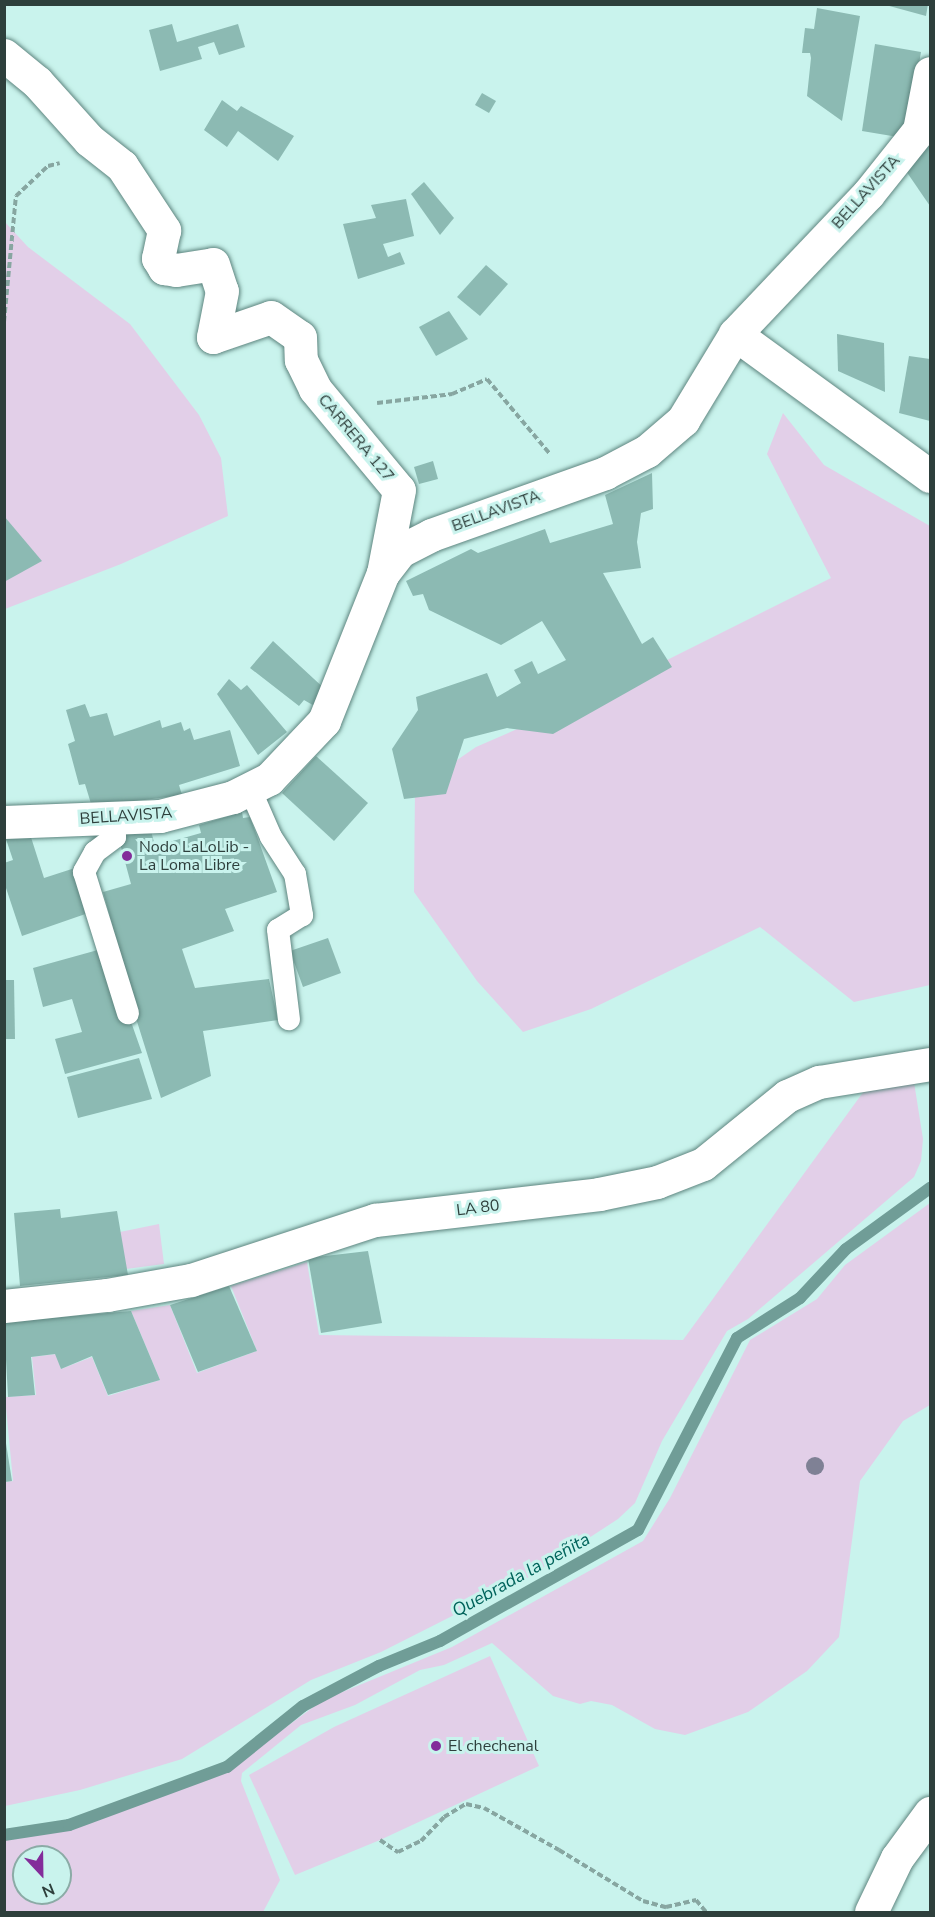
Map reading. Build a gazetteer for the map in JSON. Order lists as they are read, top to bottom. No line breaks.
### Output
{"streets":{"street":["BELLAVISTA","CARRERA 127","LA 80"]},"crossings":[["BELLAVISTA","CARRERA 127"]],"water":["Quebrada la peñita"],"places":["Nodo LaLoLib - La Loma Libre","El chechenal"],"north":"bottom"}
